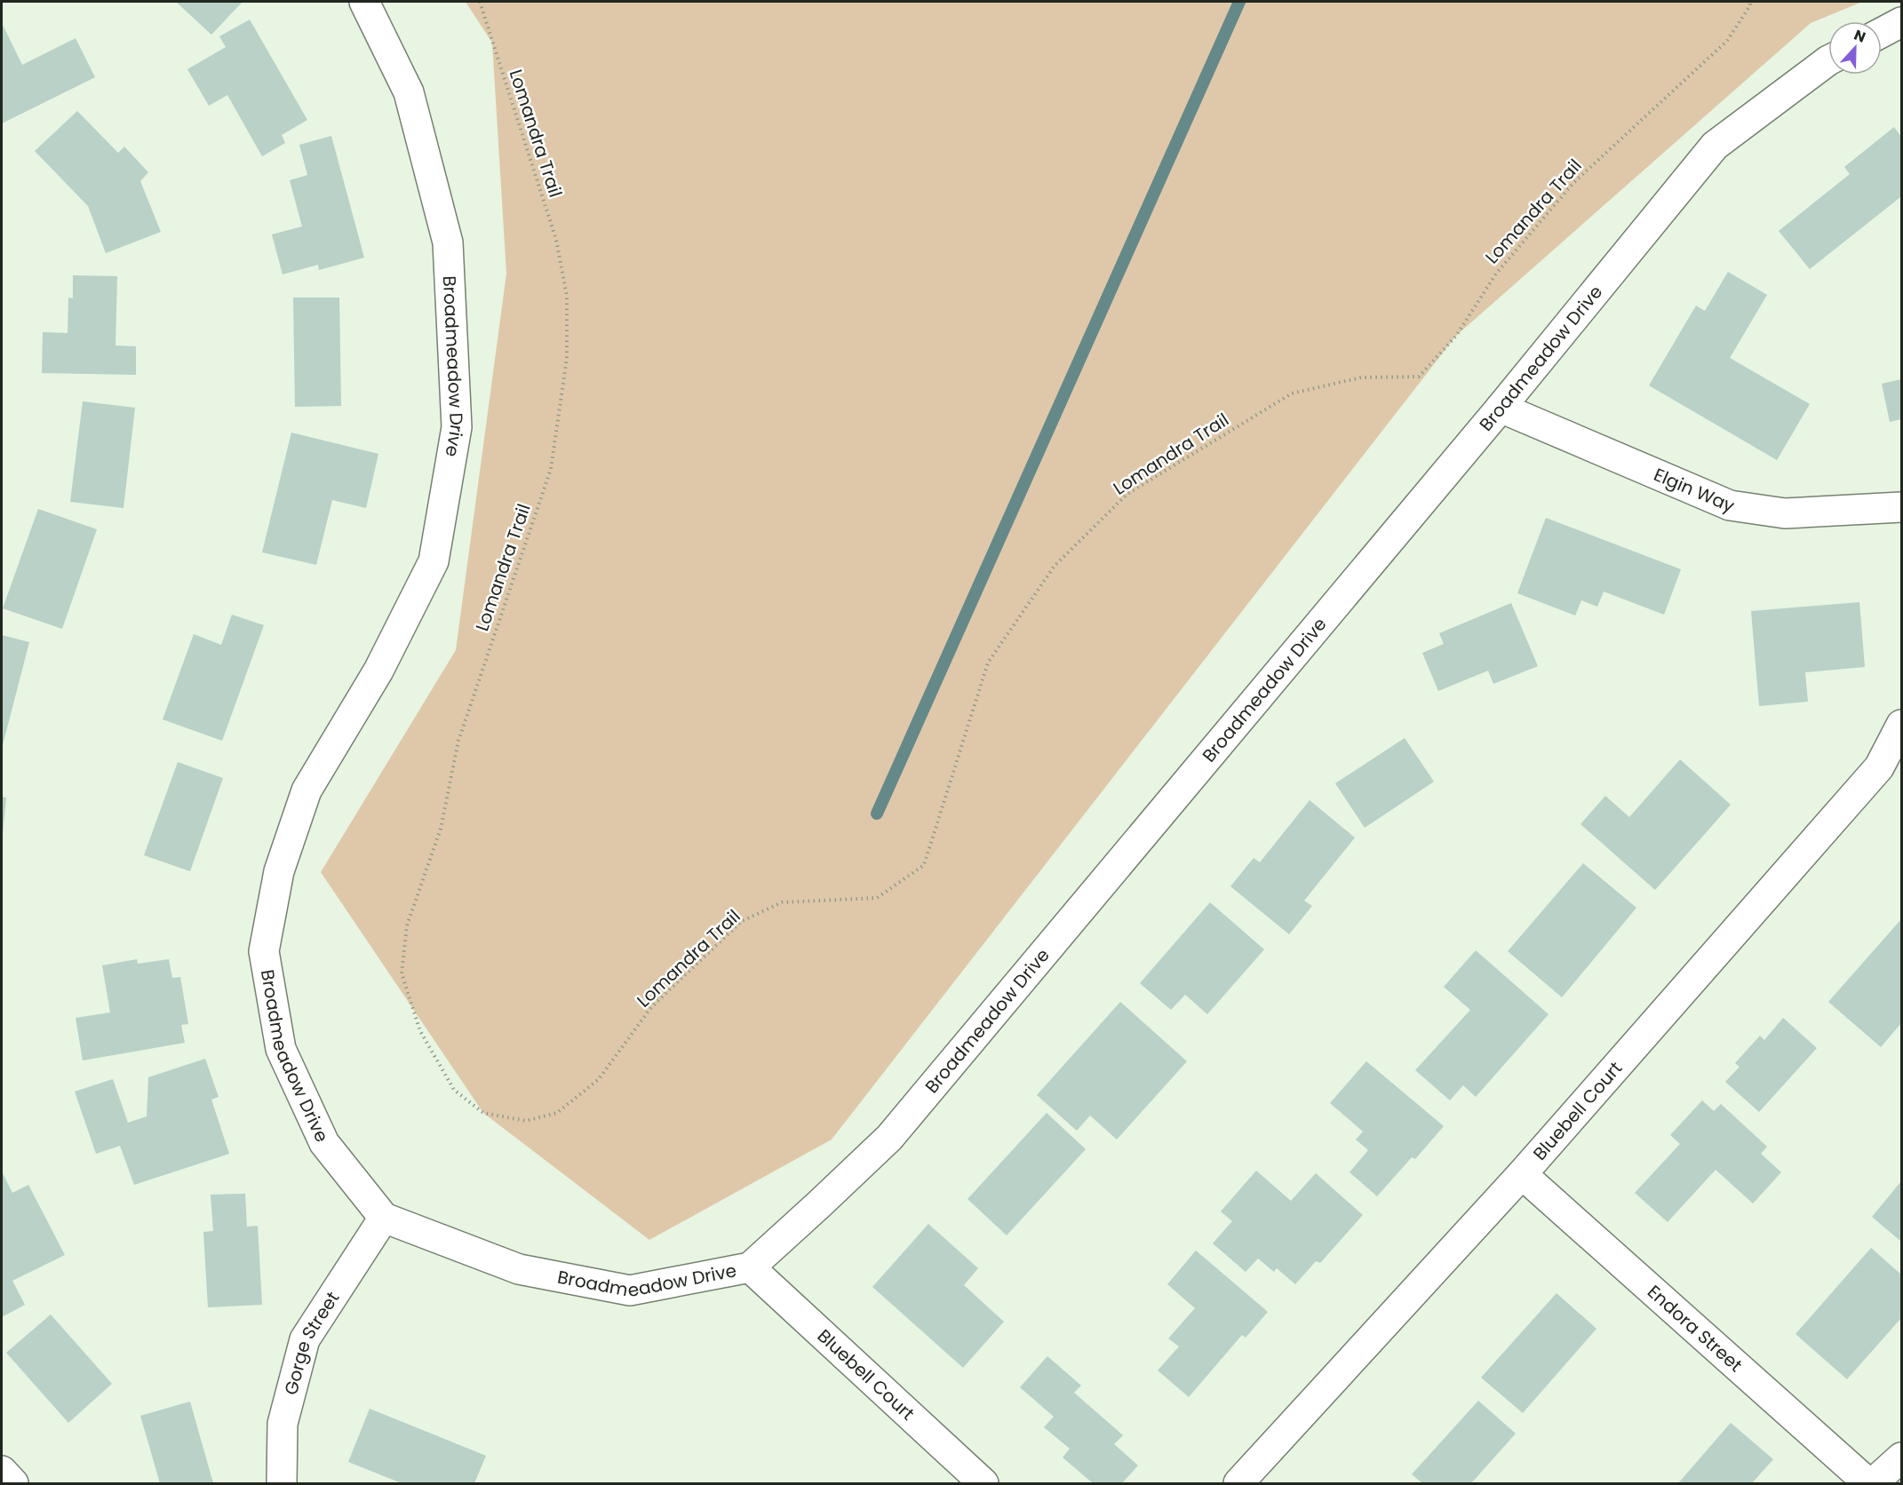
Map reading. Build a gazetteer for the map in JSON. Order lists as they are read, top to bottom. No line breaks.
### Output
{"streets":{"street":["Broadmeadow Drive","Elgin Way","Bluebell Court","Endora Street","Gorge Street"],"path":["Lomandra Trail"]},"crossings":[["Broadmeadow Drive","Elgin Way"],["Broadmeadow Drive","Bluebell Court"],["Broadmeadow Drive","Gorge Street"],["Bluebell Court","Endora Street"]],"north":"top"}
